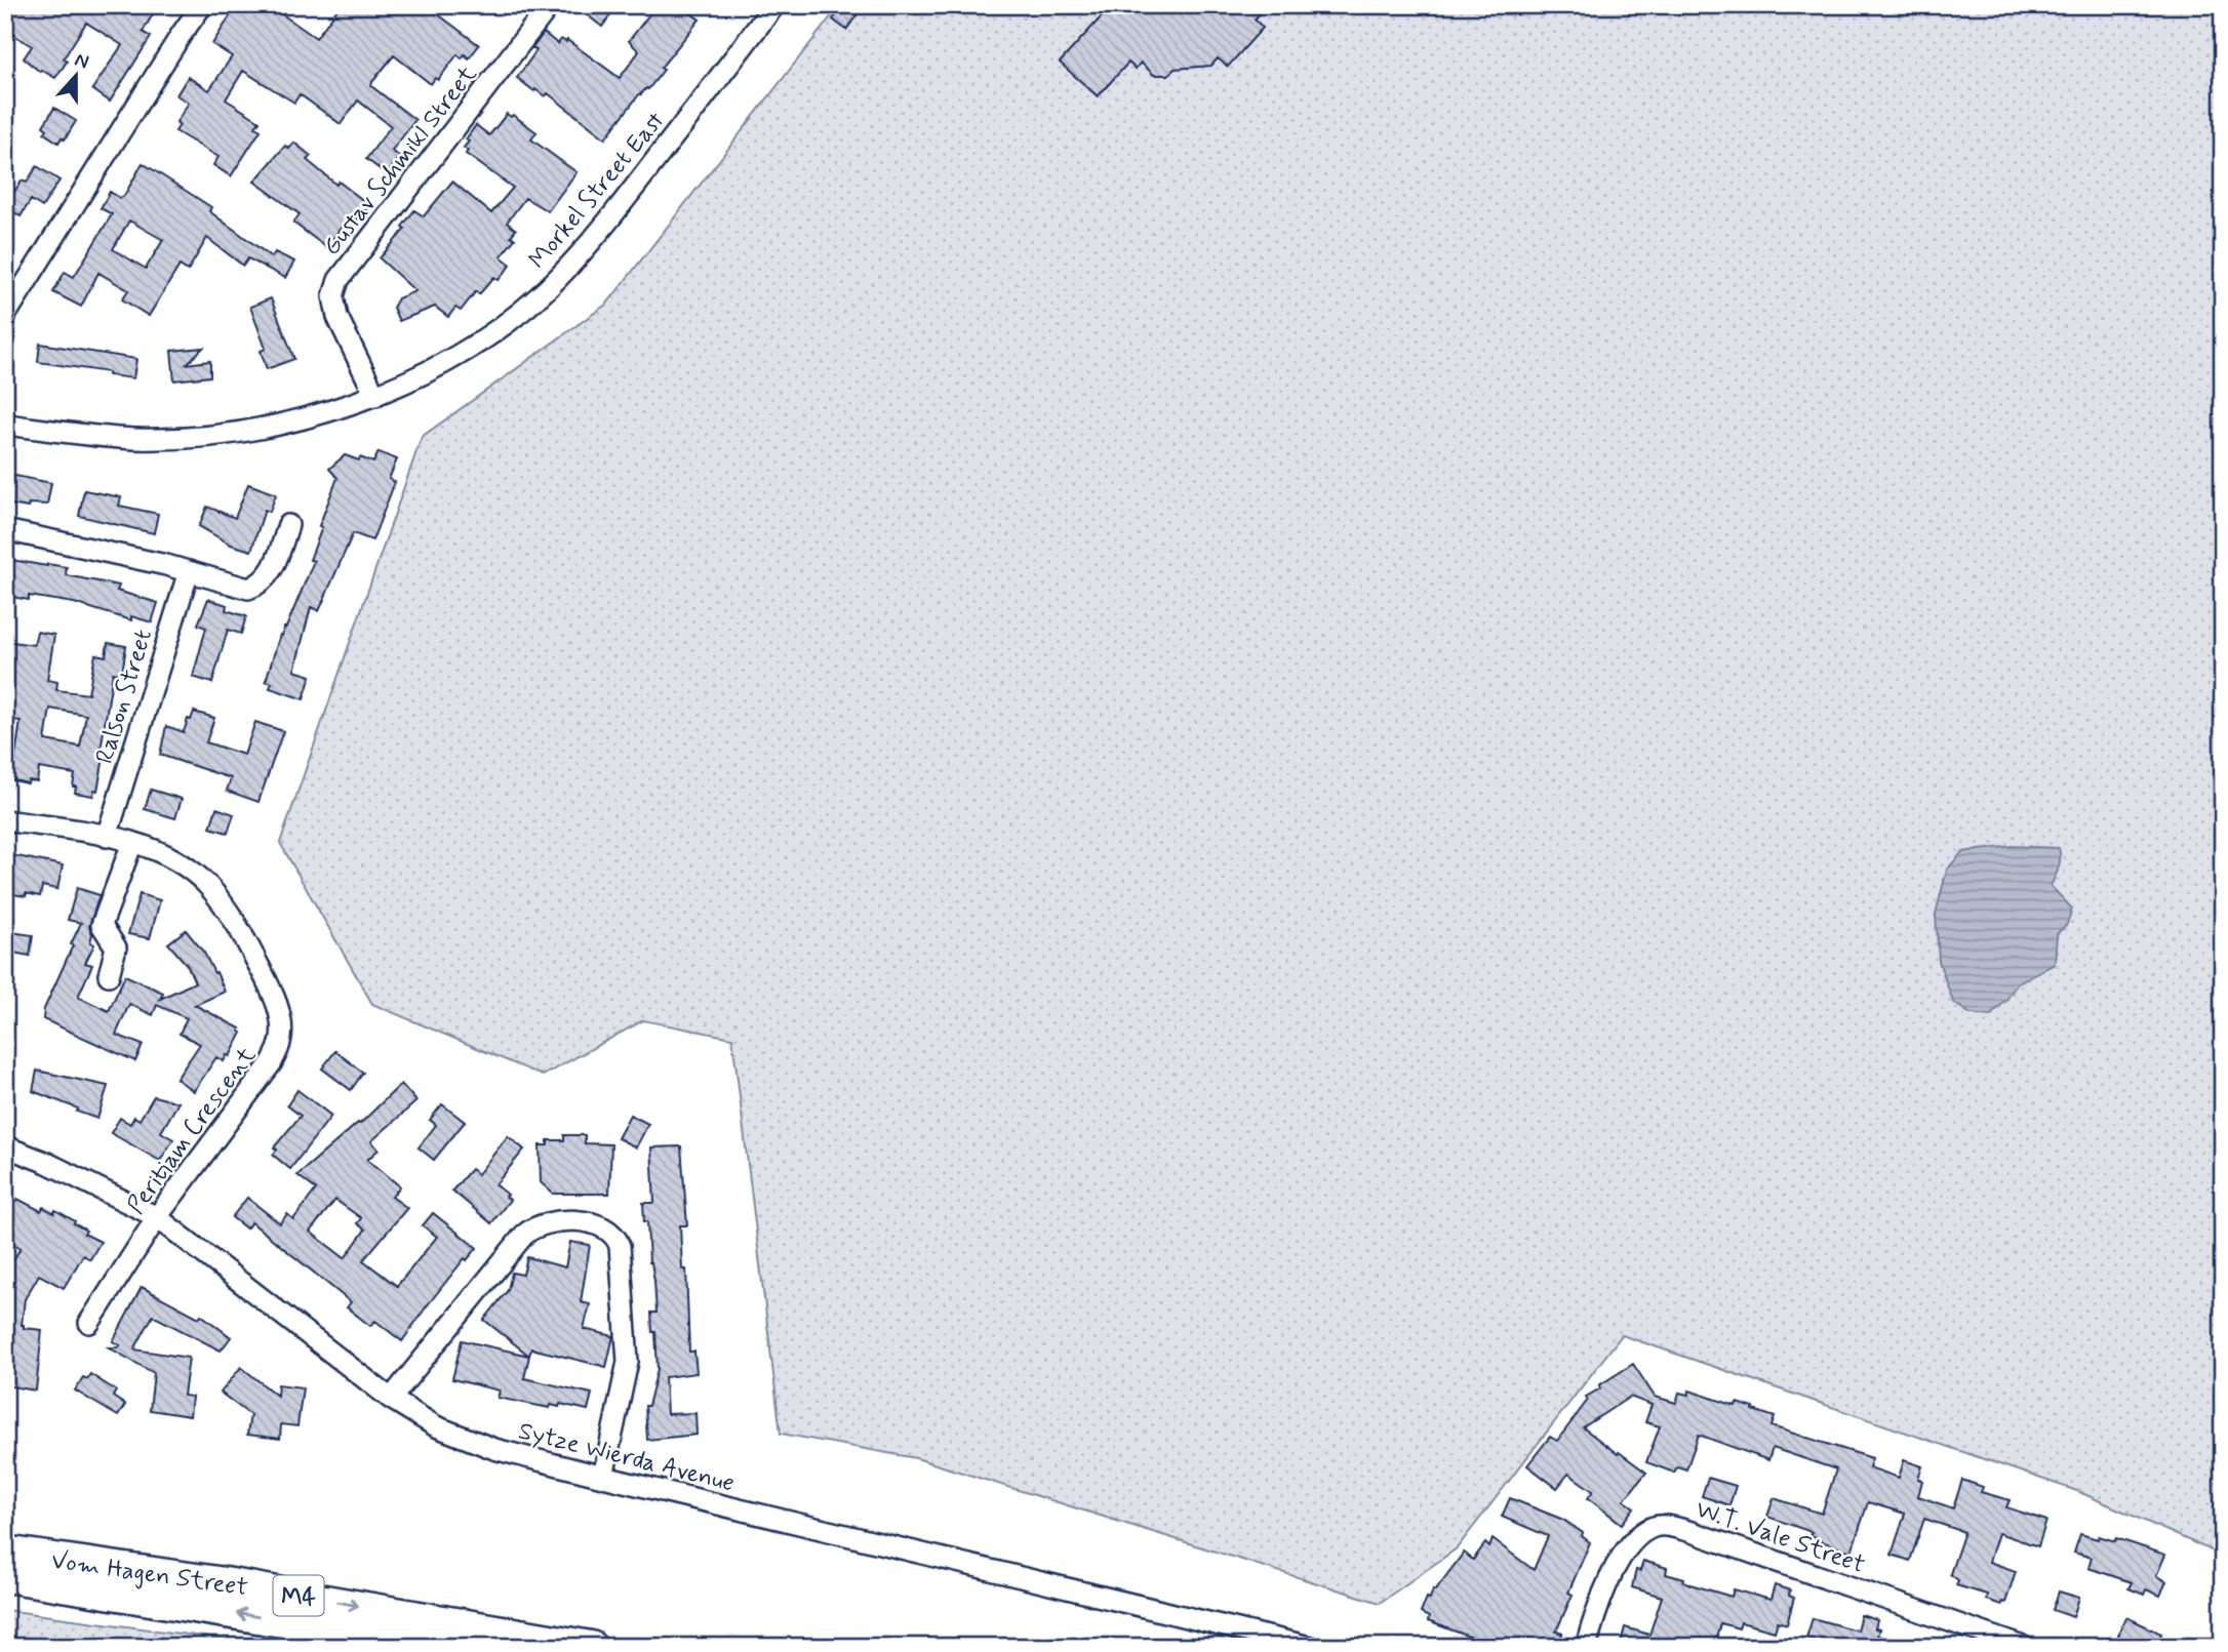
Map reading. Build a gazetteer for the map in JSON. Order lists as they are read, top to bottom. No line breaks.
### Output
{"streets":{"main road":["Vom Hagen Street","M4"],"street":["Gustav Schmikl Street","Morkel Street East","Ralson Street","Peritiam Crescent","Sytze Wierda Avenue","W.T. Vale Street"]},"crossings":[["Gustav Schmikl Street","Morkel Street East"],["Ralson Street","Peritiam Crescent"],["Peritiam Crescent","Sytze Wierda Avenue"]],"north":"top"}
